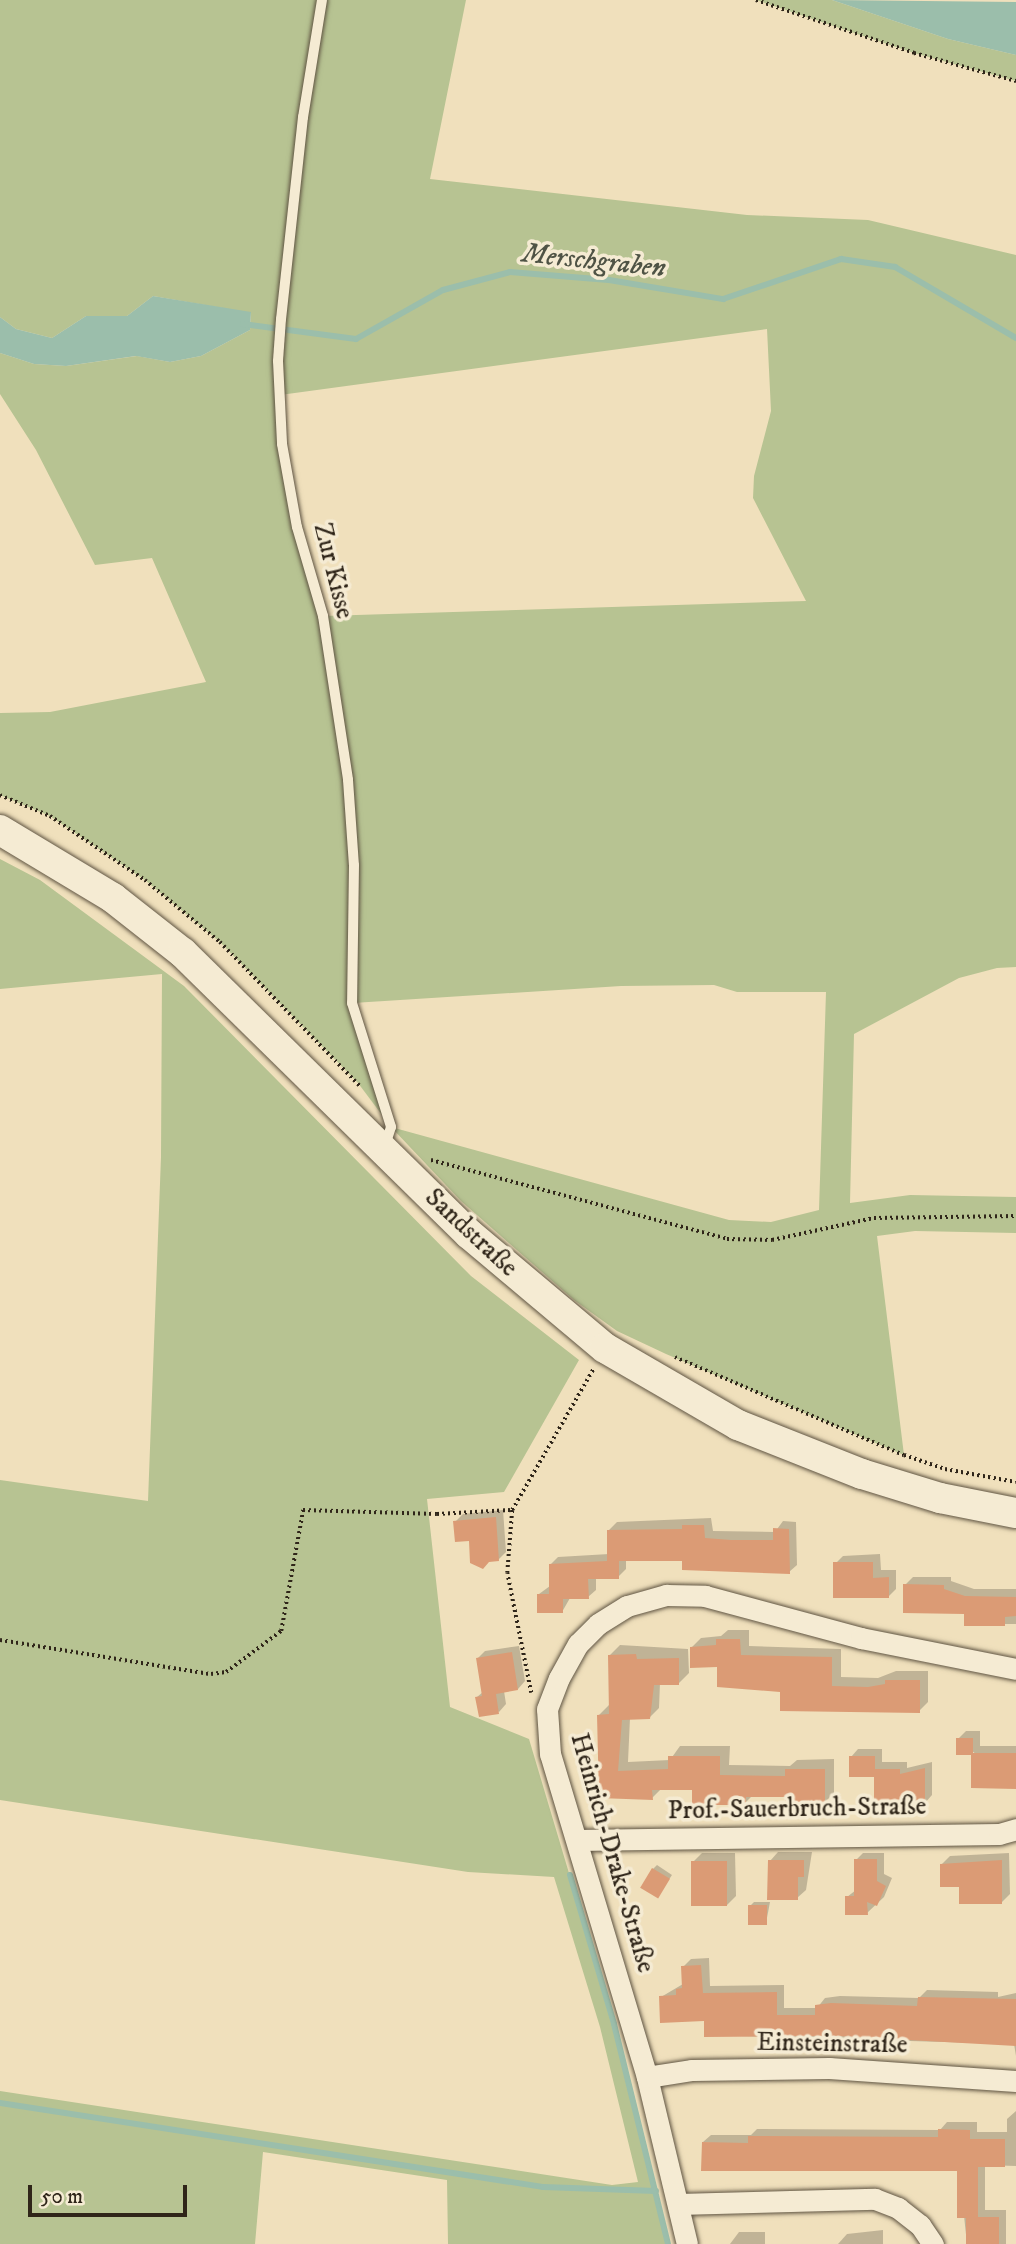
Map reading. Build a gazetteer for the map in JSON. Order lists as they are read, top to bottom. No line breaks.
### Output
{"streets":{"main road":["Sandstraße"],"street":["Prof.-Sauerbruch-Straße","Heinrich-Drake-Straße","Einsteinstraße"],"lane":["Zur Kisse"]},"crossings":[["Zur Kisse","Sandstraße"],["Prof.-Sauerbruch-Straße","Heinrich-Drake-Straße"],["Heinrich-Drake-Straße","Einsteinstraße"]],"water":["Merschgraben"],"scale_bar":"50 m"}
